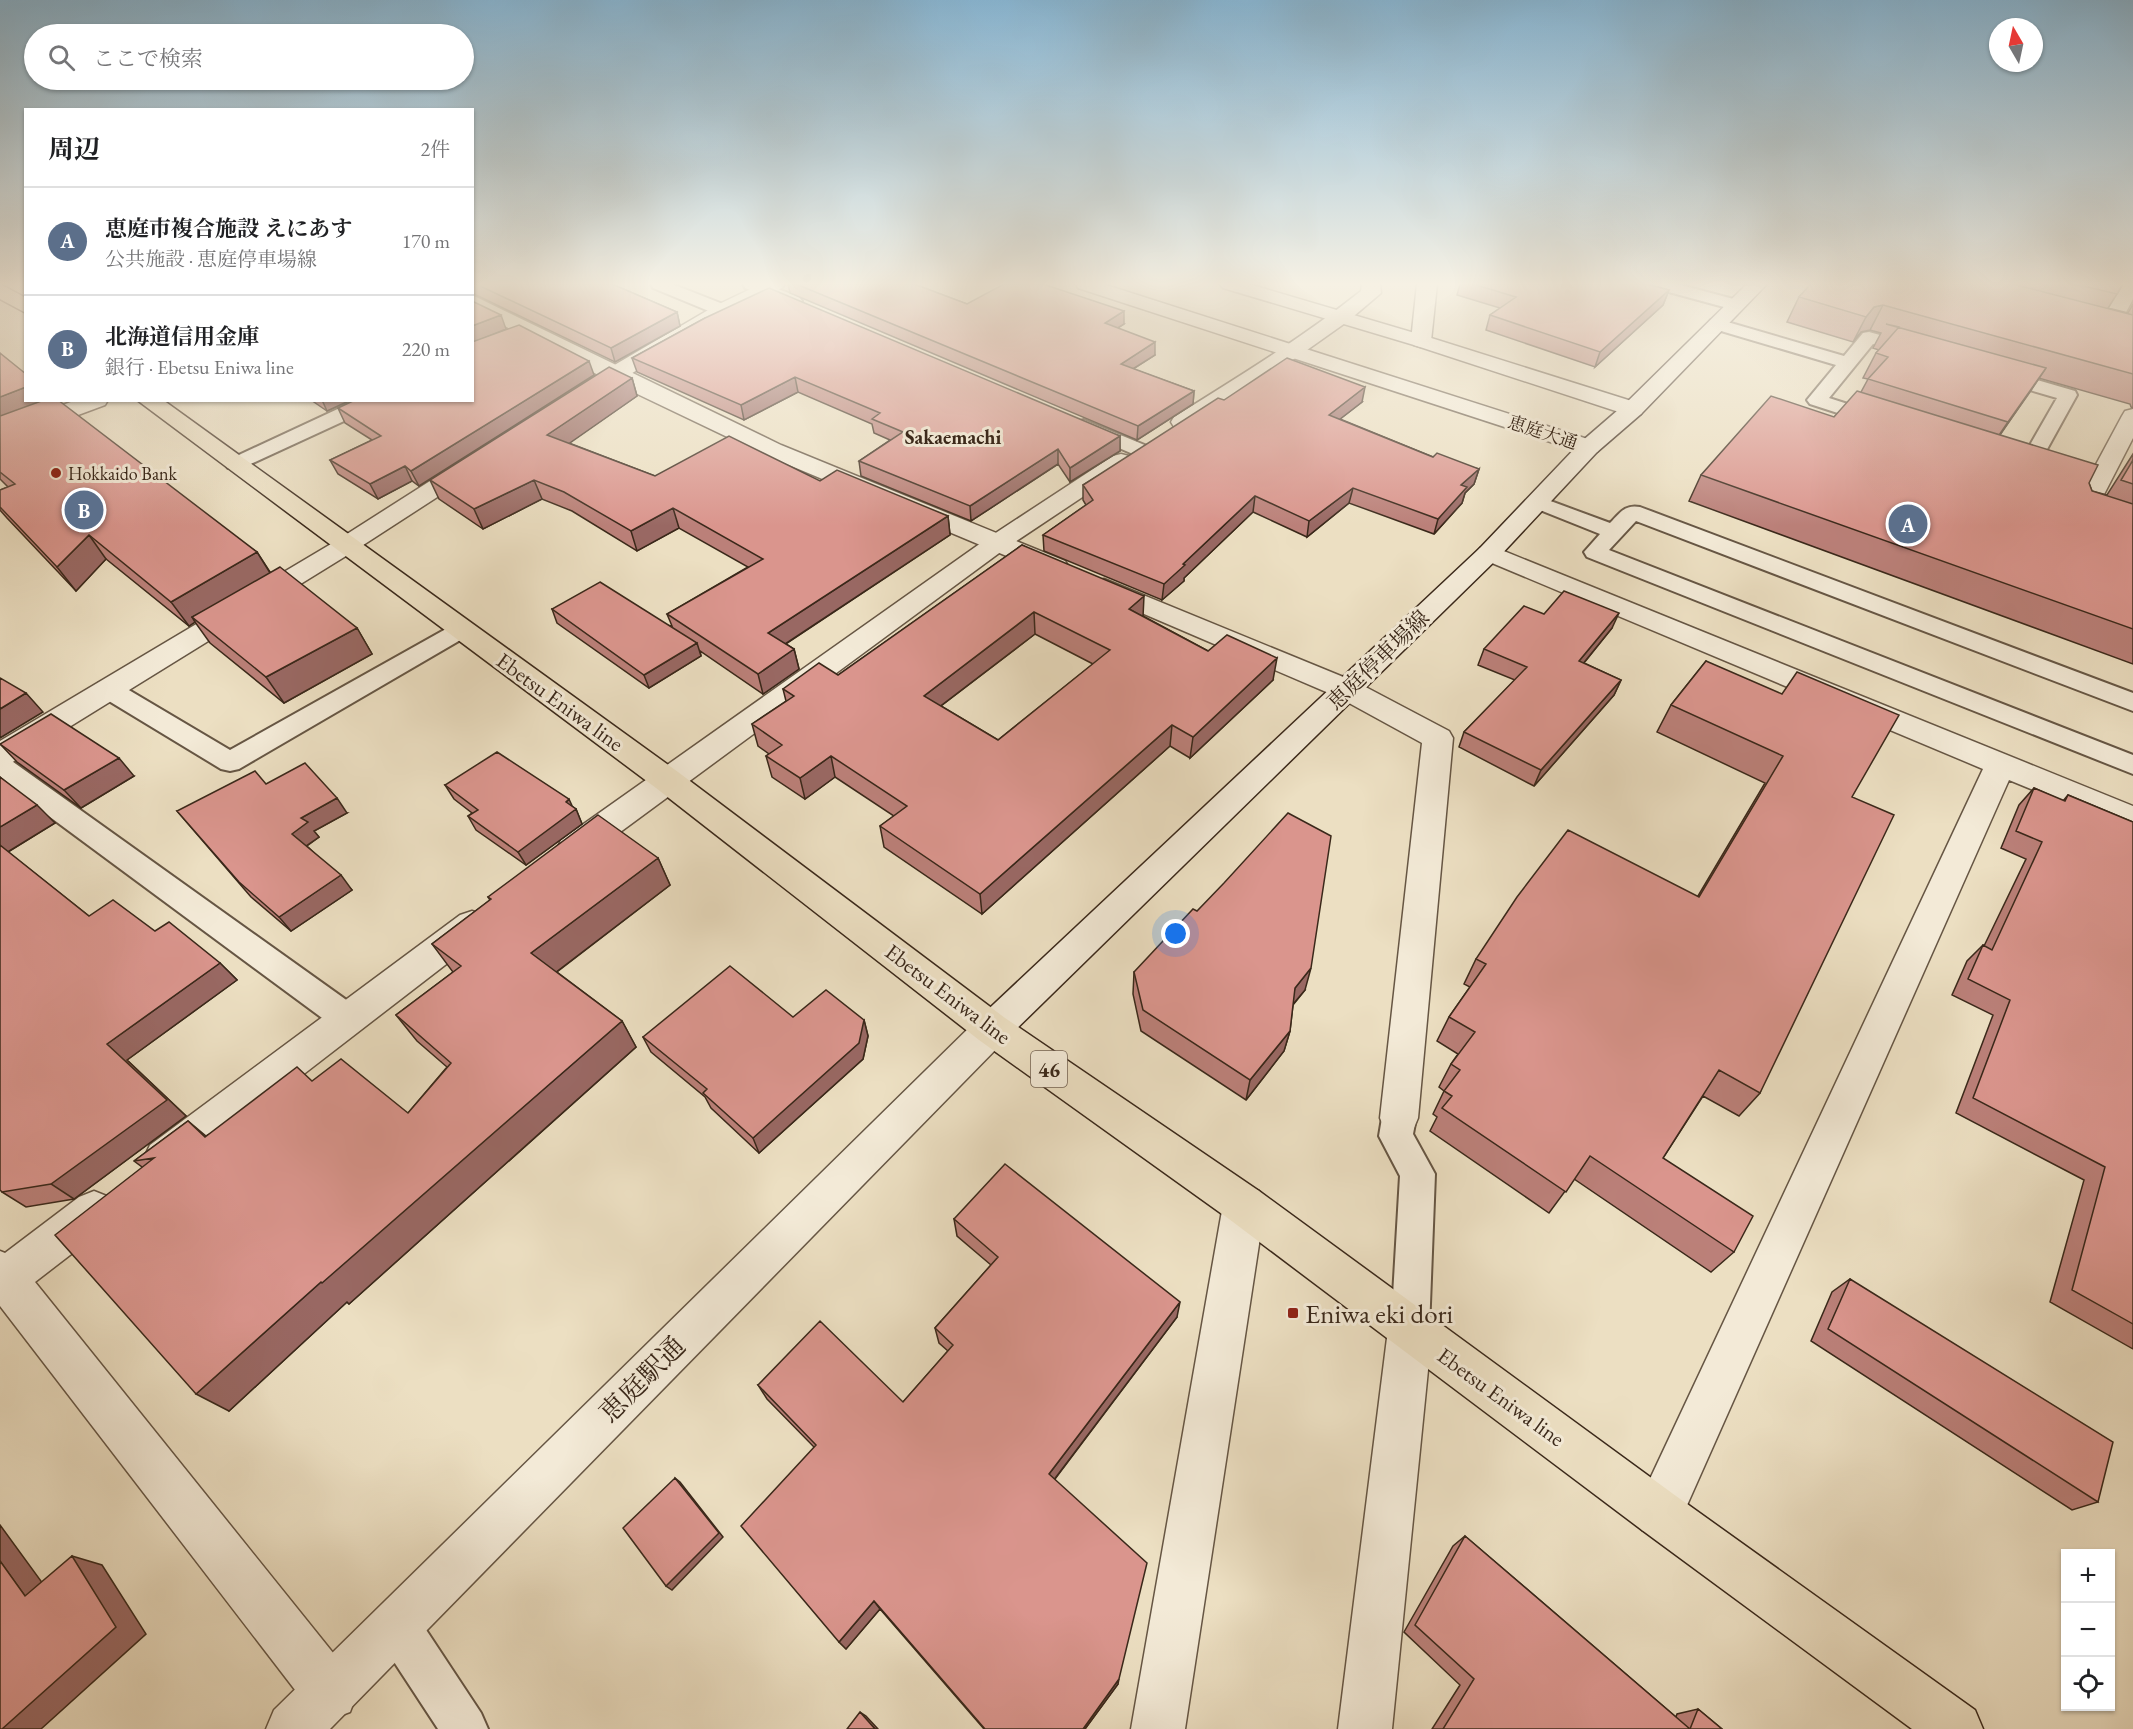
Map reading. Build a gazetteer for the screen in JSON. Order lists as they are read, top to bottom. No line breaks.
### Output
{"streets":{"main road":["Ebetsu Eniwa line","46"],"street":["恵庭大通","恵庭停車場線","恵庭駅通"]},"crossings":[["恵庭大通","恵庭停車場線"],["恵庭停車場線","Ebetsu Eniwa line"],["恵庭停車場線","恵庭駅通"],["Ebetsu Eniwa line","恵庭駅通"]],"districts":["Sakaemachi"],"places":{"other":["Hokkaido Bank"],"transit":["Eniwa eki dori"]},"north":"top","page":{"search":"ここで検索","heading":["周辺","2件"],"list":[{"mark":"A","name":"恵庭市複合施設 えにあす","note":"公共施設 · 恵庭停車場線","value":"170 m"},{"mark":"B","name":"北海道信用金庫","note":"銀行 · Ebetsu Eniwa line","value":"220 m"}],"pins":["B","A"],"map_buttons":["+","−"]}}
